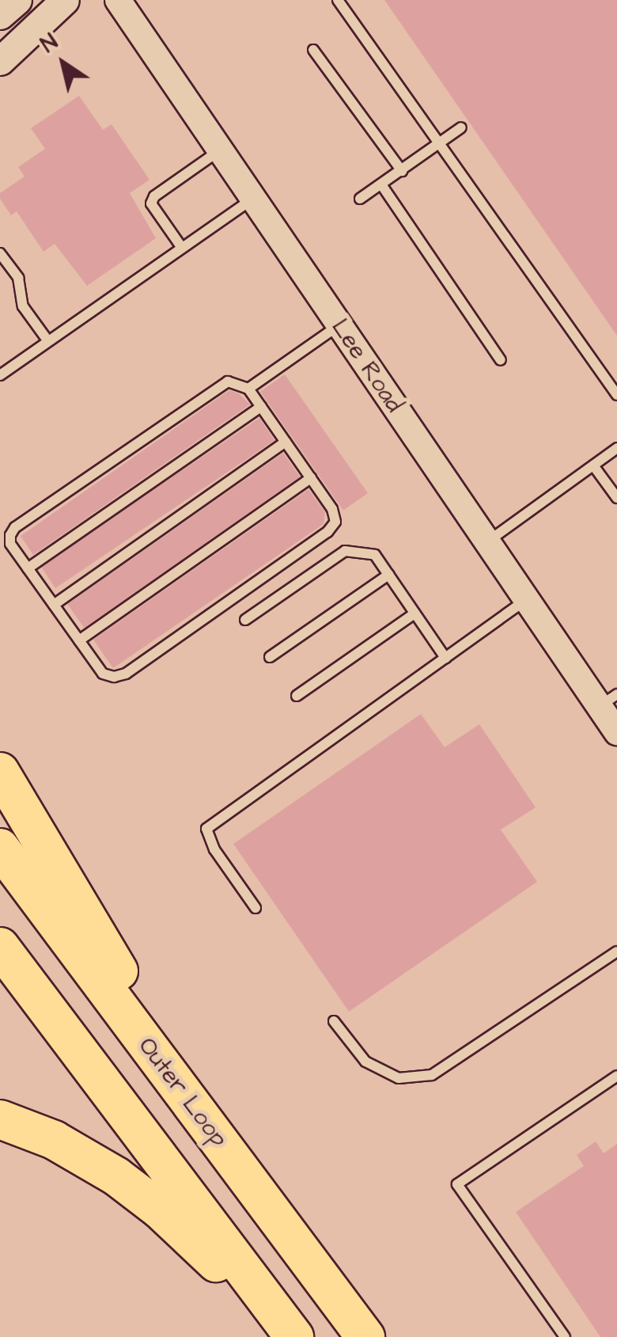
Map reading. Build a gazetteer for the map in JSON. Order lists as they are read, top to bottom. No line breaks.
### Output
{"streets":{"highway":["Outer Loop"],"street":["Lee Road"]},"north":"top left"}
